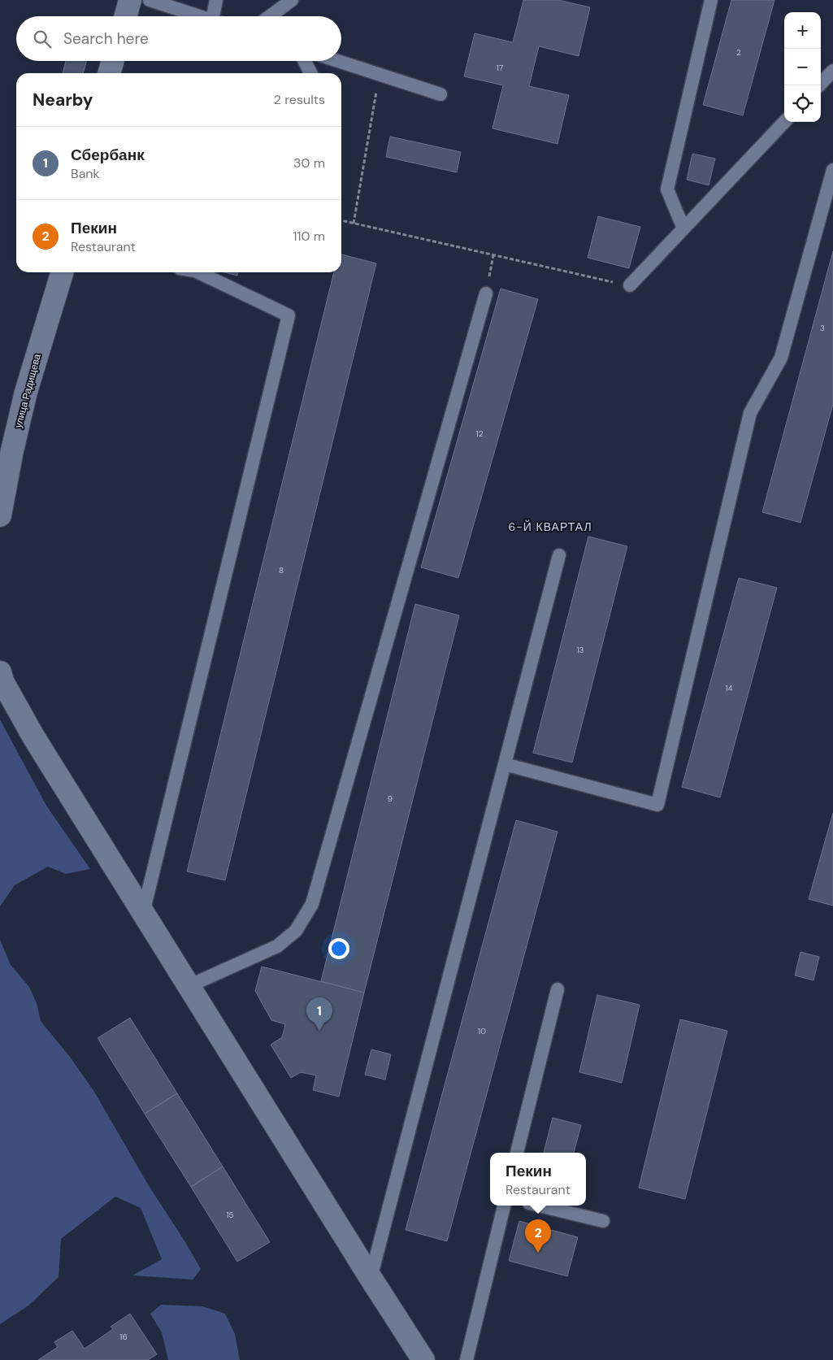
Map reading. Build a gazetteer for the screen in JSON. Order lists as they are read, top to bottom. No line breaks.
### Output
{"streets":{"street":["улица Радищева"]},"districts":["6-Й КВАРТАЛ"],"house_numbers":["2","17","3","12","8","13","14","9","10","15","16"],"page":{"map_buttons":["+","−"],"search":"Search here","heading":["Nearby","2 results"],"list":[{"mark":"1","name":"Сбербанк","note":"Bank","value":"30 m"},{"mark":"2","name":"Пекин","note":"Restaurant","value":"110 m"}],"pins":["1","2"],"popup":["Пекин","Restaurant"]}}
